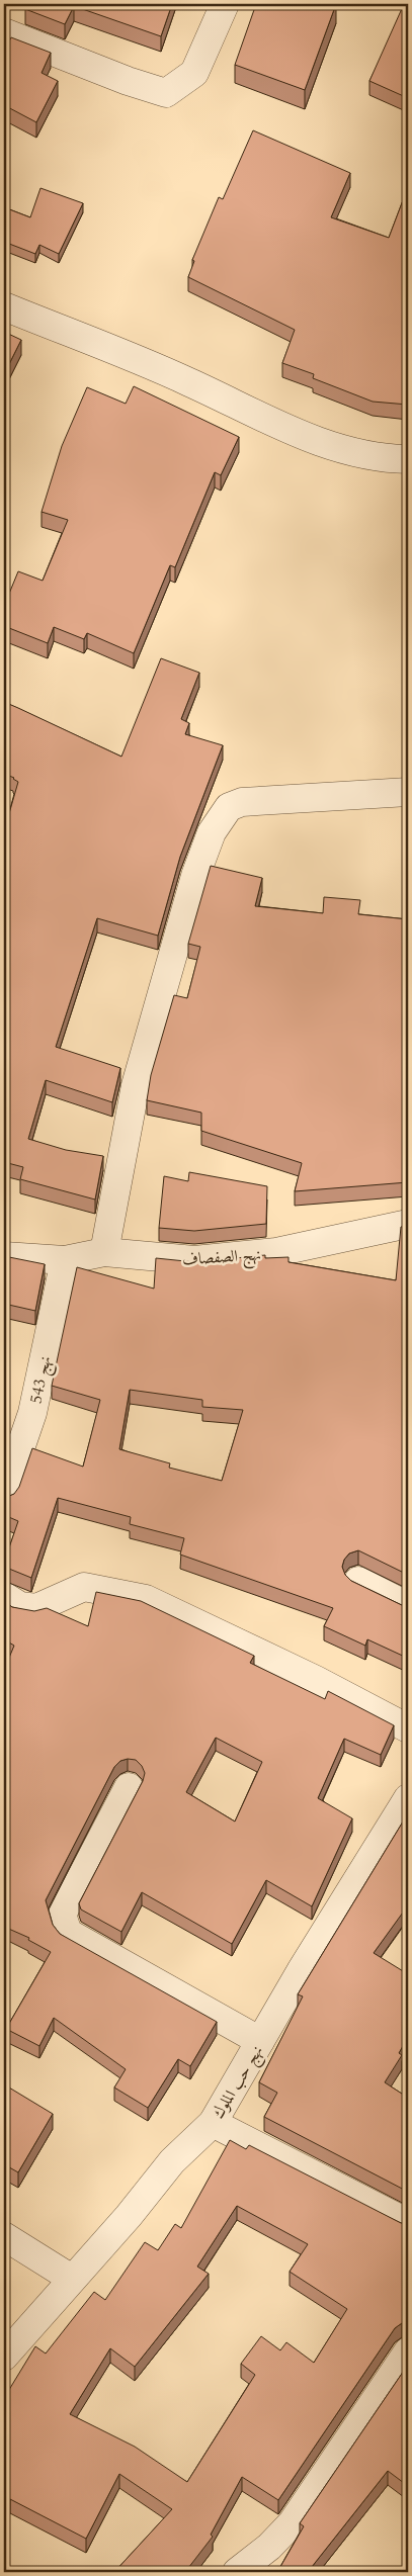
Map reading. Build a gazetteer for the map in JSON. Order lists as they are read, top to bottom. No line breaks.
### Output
{"streets":{"street":["نهج الصفصاف","نهج 543","نهج حب الملوك"]},"crossings":[["نهج الصفصاف","نهج 543"]]}
